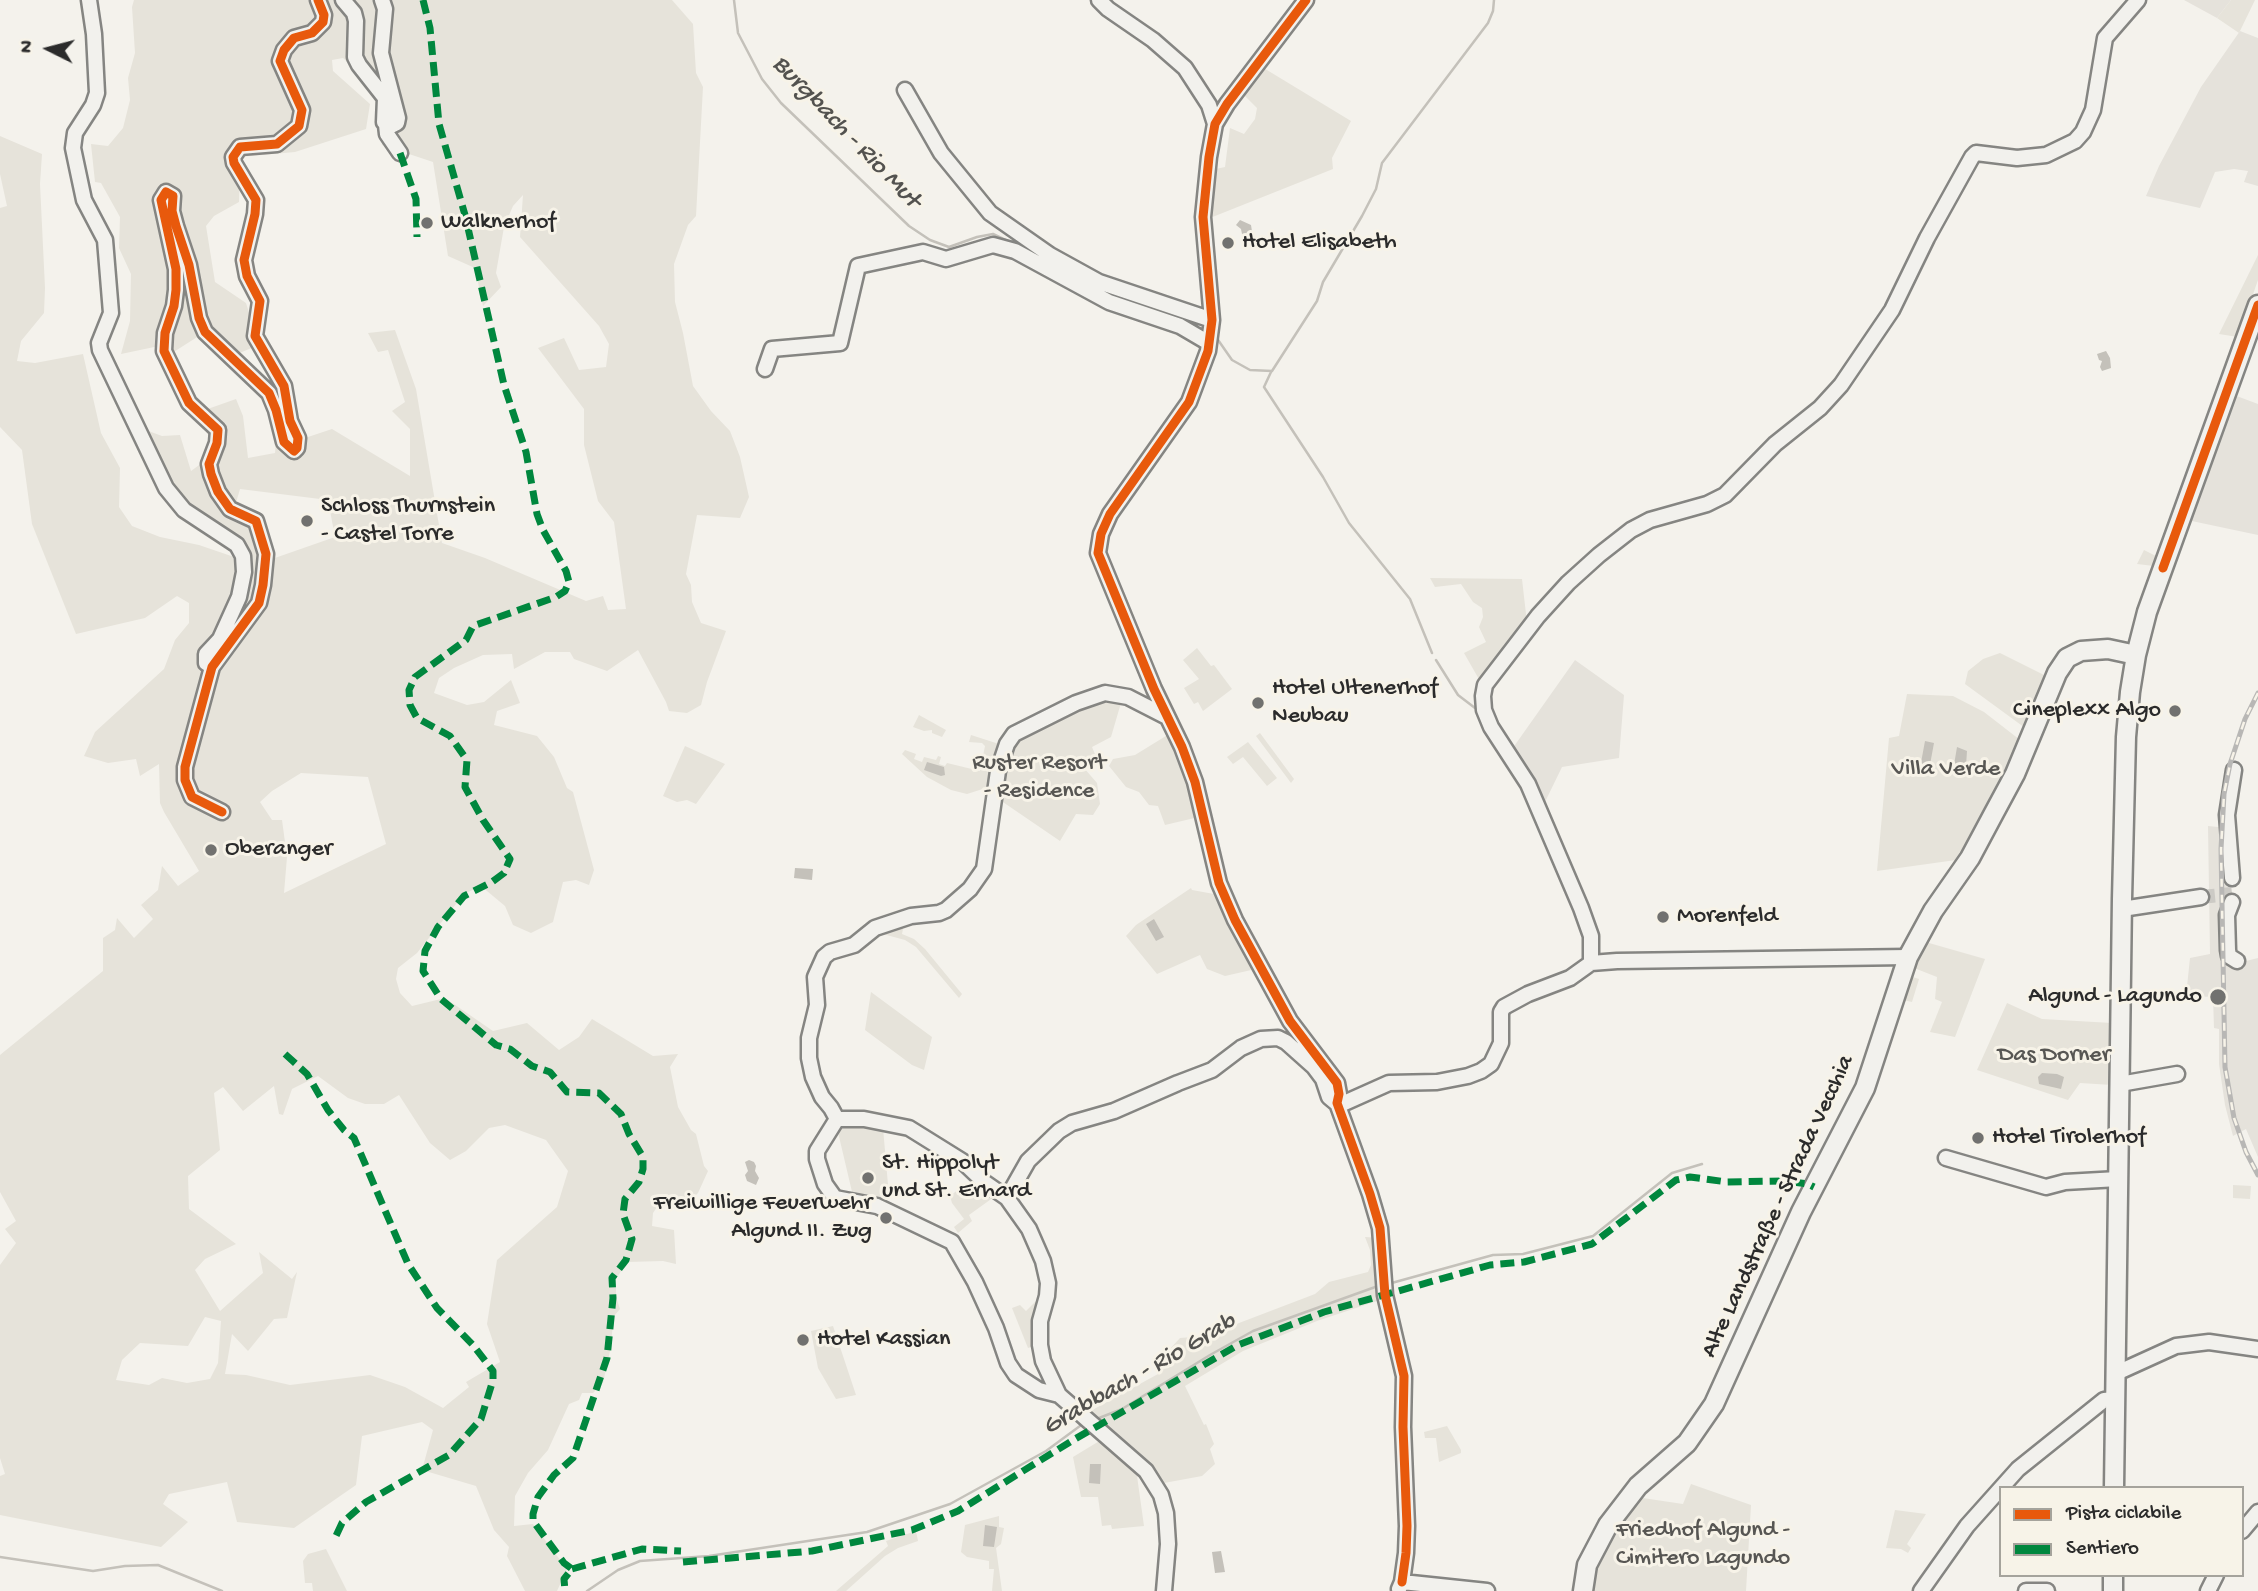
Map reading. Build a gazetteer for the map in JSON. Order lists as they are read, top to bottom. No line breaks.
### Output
{"streets":{"main road":["Alte Landstraße - Strada Vecchia"]},"water":["Burgbach - Rio Mut","Grabbach - Rio Grab"],"parks":["Ruster Resort - Residence","Villa Verde","Das Dorner","Friedhof Algund - Cimitero Lagundo"],"places":["Walknerhof","Hotel Elisabeth","Schloss Thurnstein - Castel Torre","Hotel Ultenerhof Neubau","Cineplexx Algo","Oberanger","Morenfeld","Algund - Lagundo","Hotel Tirolerhof","St. Hippolyt und St. Erhard","Freiwillige Feuerwehr Algund II. Zug","Hotel Kassian"],"legend":["Pista ciclabile","Sentiero"],"north":"left"}
